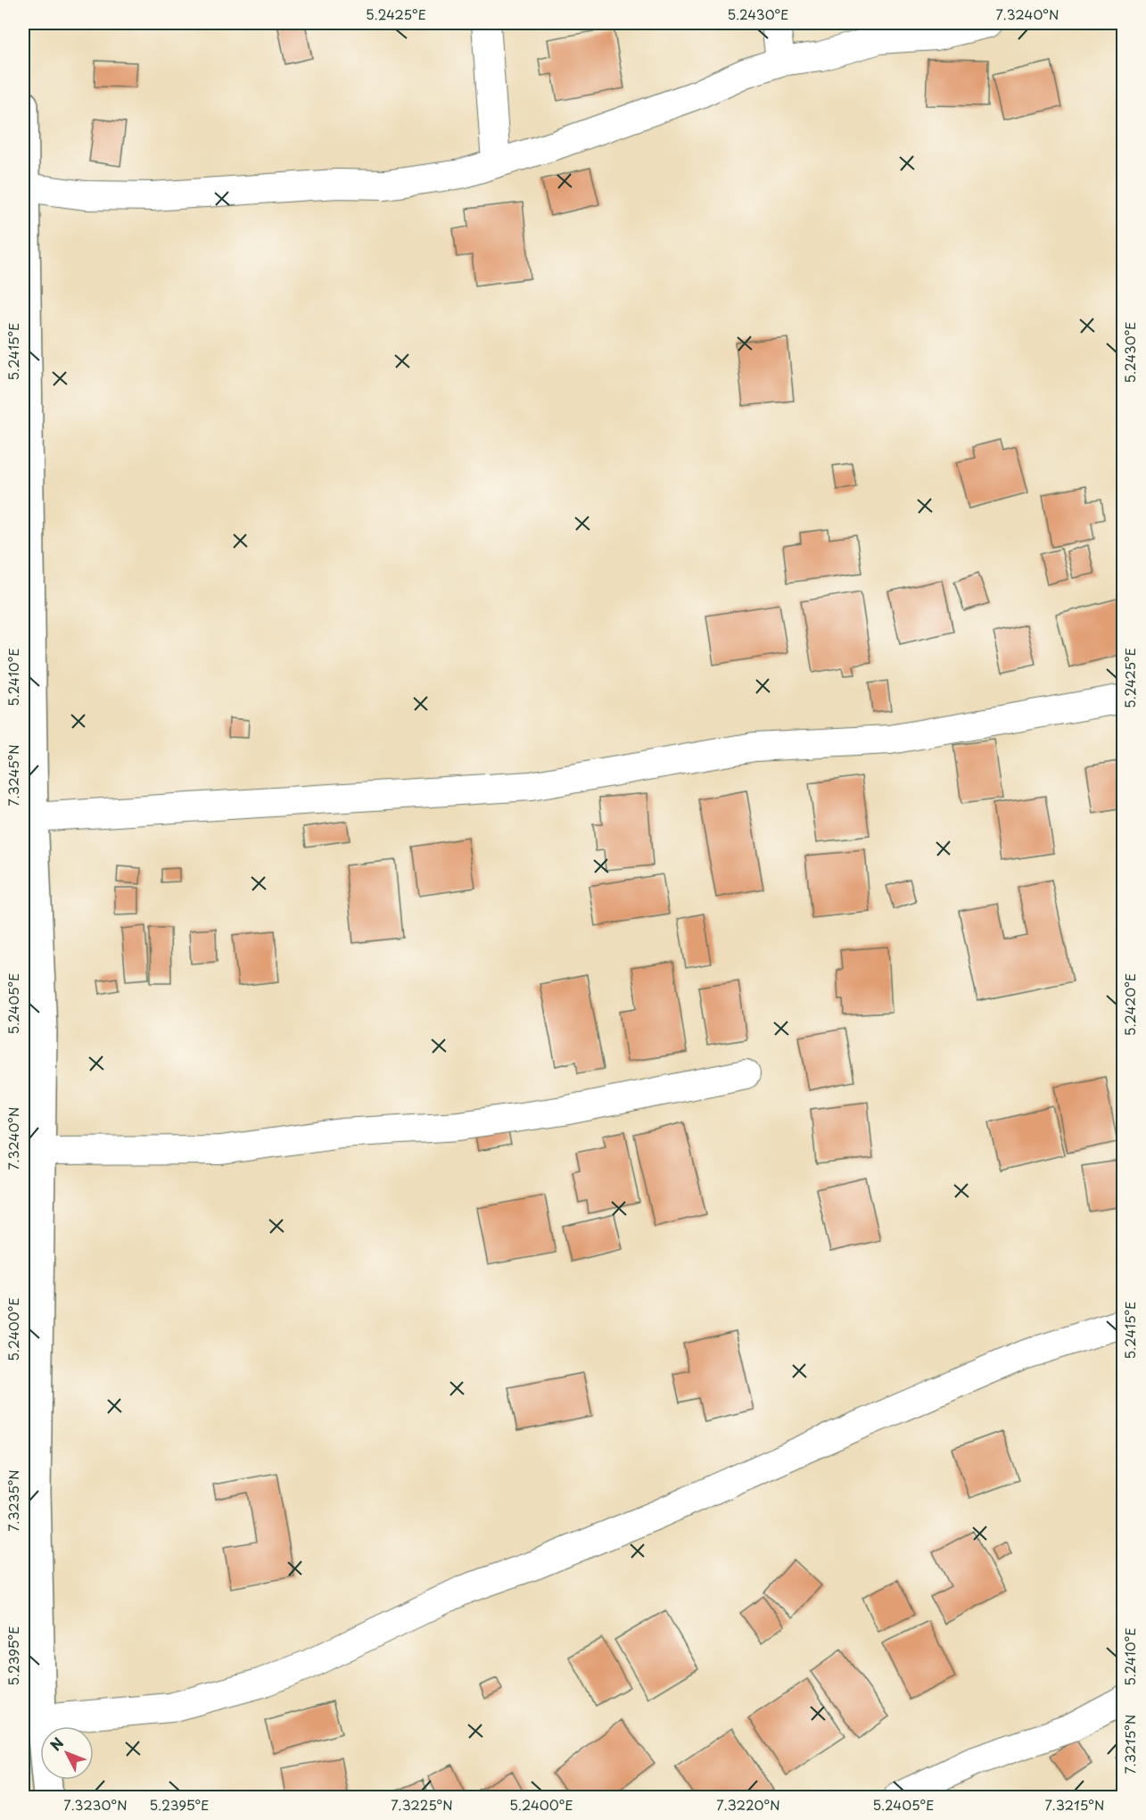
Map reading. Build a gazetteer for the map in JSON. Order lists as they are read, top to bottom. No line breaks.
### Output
{"north":"top left","coordinates":["5.2425°E","5.2430°E","7.3240°N","5.2415°E","5.2410°E","7.3245°N","5.2405°E","5.2420°E","5.2400°E","7.3235°N","5.2395°E","7.3215°N","7.3230°N","7.3225°N","7.3220°N"]}
